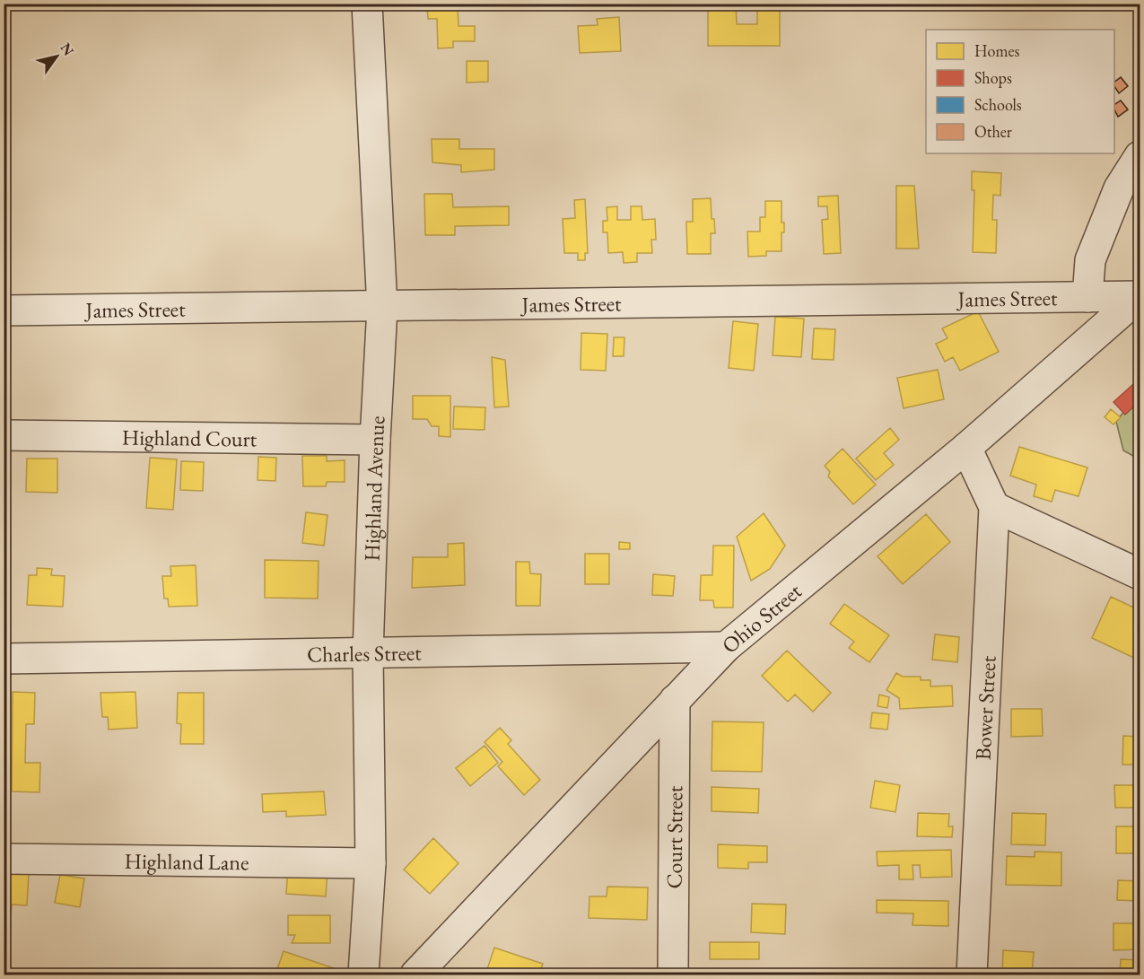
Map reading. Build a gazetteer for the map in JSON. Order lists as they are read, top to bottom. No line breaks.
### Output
{"streets":{"street":["James Street","Highland Court","Highland Avenue","Ohio Street","Charles Street","Bower Street","Court Street","Highland Lane"]},"crossings":[["James Street","Highland Avenue"],["James Street","Ohio Street"],["Highland Court","Highland Avenue"],["Highland Avenue","Charles Street"],["Highland Avenue","Highland Lane"],["Ohio Street","Charles Street"],["Ohio Street","Bower Street"],["Ohio Street","Court Street"]],"legend":["Homes","Shops","Schools","Other"],"north":"top right"}
